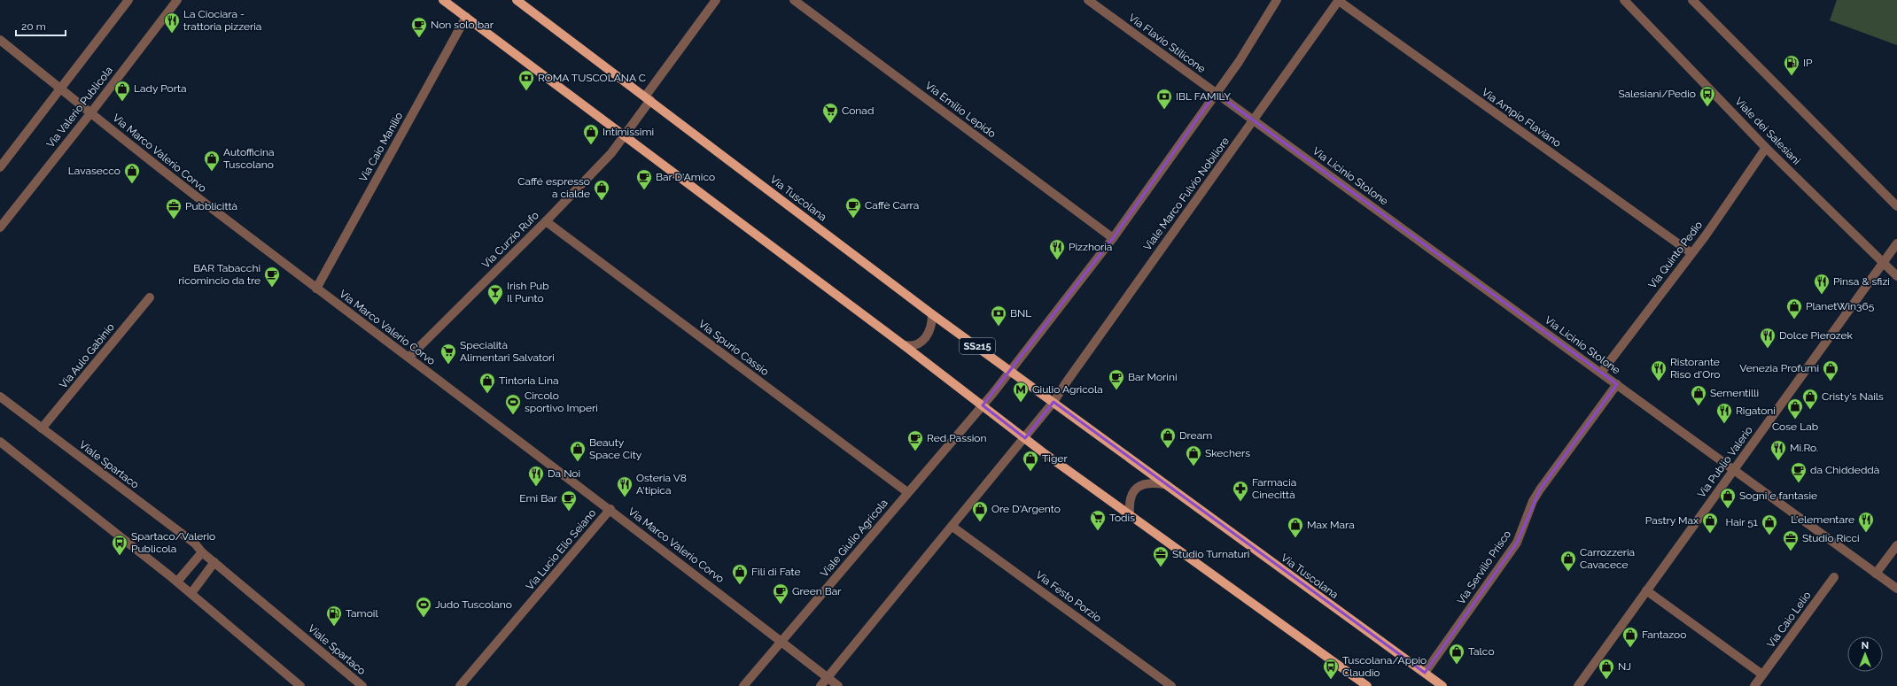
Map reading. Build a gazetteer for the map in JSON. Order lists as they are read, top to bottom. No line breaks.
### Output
{"streets":{"main road":["Via Tuscolana","SS215"],"street":["Via Flavio Stilicone","Via Valerio Publicola","Via Emilio Lepido","Via Ampio Flaviano","Viale dei Salesiani","Via Caio Manilio","Via Marco Valerio Corvo","Via Licinio Stolone","Viale Marco Fulvio Nobiliore","Via Curzio Rufo","Via Quinto Pedio","Via Spurio Cassio","Via Aulo Gabinio","Via Publio Valerio","Viale Spartaco","Viale Giulio Agricola","Via Lucio Elio Seiano","Via Servilio Prisco","Via Festo Porzio","Via Caio Lelio"]},"crossings":[["Via Flavio Stilicone","Via Licinio Stolone"],["Via Flavio Stilicone","Viale Marco Fulvio Nobiliore"],["Via Valerio Publicola","Via Marco Valerio Corvo"],["Via Ampio Flaviano","Viale Marco Fulvio Nobiliore"],["Via Ampio Flaviano","Via Quinto Pedio"],["Viale dei Salesiani","Via Quinto Pedio"],["Viale dei Salesiani","Via Publio Valerio"],["Via Caio Manilio","Via Marco Valerio Corvo"],["Via Marco Valerio Corvo","Via Curzio Rufo"],["Via Marco Valerio Corvo","Viale Giulio Agricola"],["Via Marco Valerio Corvo","Via Lucio Elio Seiano"],["Via Licinio Stolone","Viale Marco Fulvio Nobiliore"],["Via Licinio Stolone","Via Quinto Pedio"],["Via Licinio Stolone","Via Publio Valerio"],["Via Licinio Stolone","Via Servilio Prisco"],["Viale Marco Fulvio Nobiliore","Via Tuscolana"],["Via Tuscolana","Via Servilio Prisco"],["Via Curzio Rufo","Via Spurio Cassio"],["Via Spurio Cassio","Viale Giulio Agricola"],["Via Aulo Gabinio","Viale Spartaco"]],"places":{"restaurant":["La Ciociara - trattoria pizzeria","Pizzhoria","Pinsa & sfizi","Dolce Pierozek","Ristorante Riso d'Oro","Rigatoni","Mi.Ro.","Da Noi","Osteria V8 A'tipica","L'elementare"],"cafe":["Non solo bar","Bar D'Amico","Caffè Carra","BAR Tabacchi ricomincio da tre","Bar Morini","Red Passion","da Chiddeddà","Emi Bar","Green Bar"],"fuel station":["IP","Tamoil"],"bank":["ROMA TUSCOLANA C","IBL FAMILY","BNL"],"shop":["Lady Porta","Intimissimi","Autofficina Tuscolano","Lavasecco","Caffé espresso a cialde","PlanetWin365","Venezia Profumi","Tintoria Lina","Sementilli","Cristy's Nails","Cose Lab","Dream","Beauty Space City","Skechers","Tiger","Sogni e fantasie","Ore D'Argento","Pastry Max","Hair 51","Max Mara","Carrozzeria Cavacece","Fili di Fate","Fantazoo","Talco","NJ"],"bus stop":["Salesiani/Pedio","Spartaco/Valerio Publicola","Tuscolana/Appio Claudio"],"supermarket":["Conad","Specialità Alimentari Salvatori","Todis"],"office":["Pubblicittà","Studio Ricci","Studio Turnaturi"],"bar":["Irish Pub Il Punto"],"metro station":["Giulio Agricola"],"sports":["Circolo sportivo Imperi","Judo Tuscolano"],"pharmacy":["Farmacia Cinecittà"]},"scale_bar":"20 m","north":"top"}
